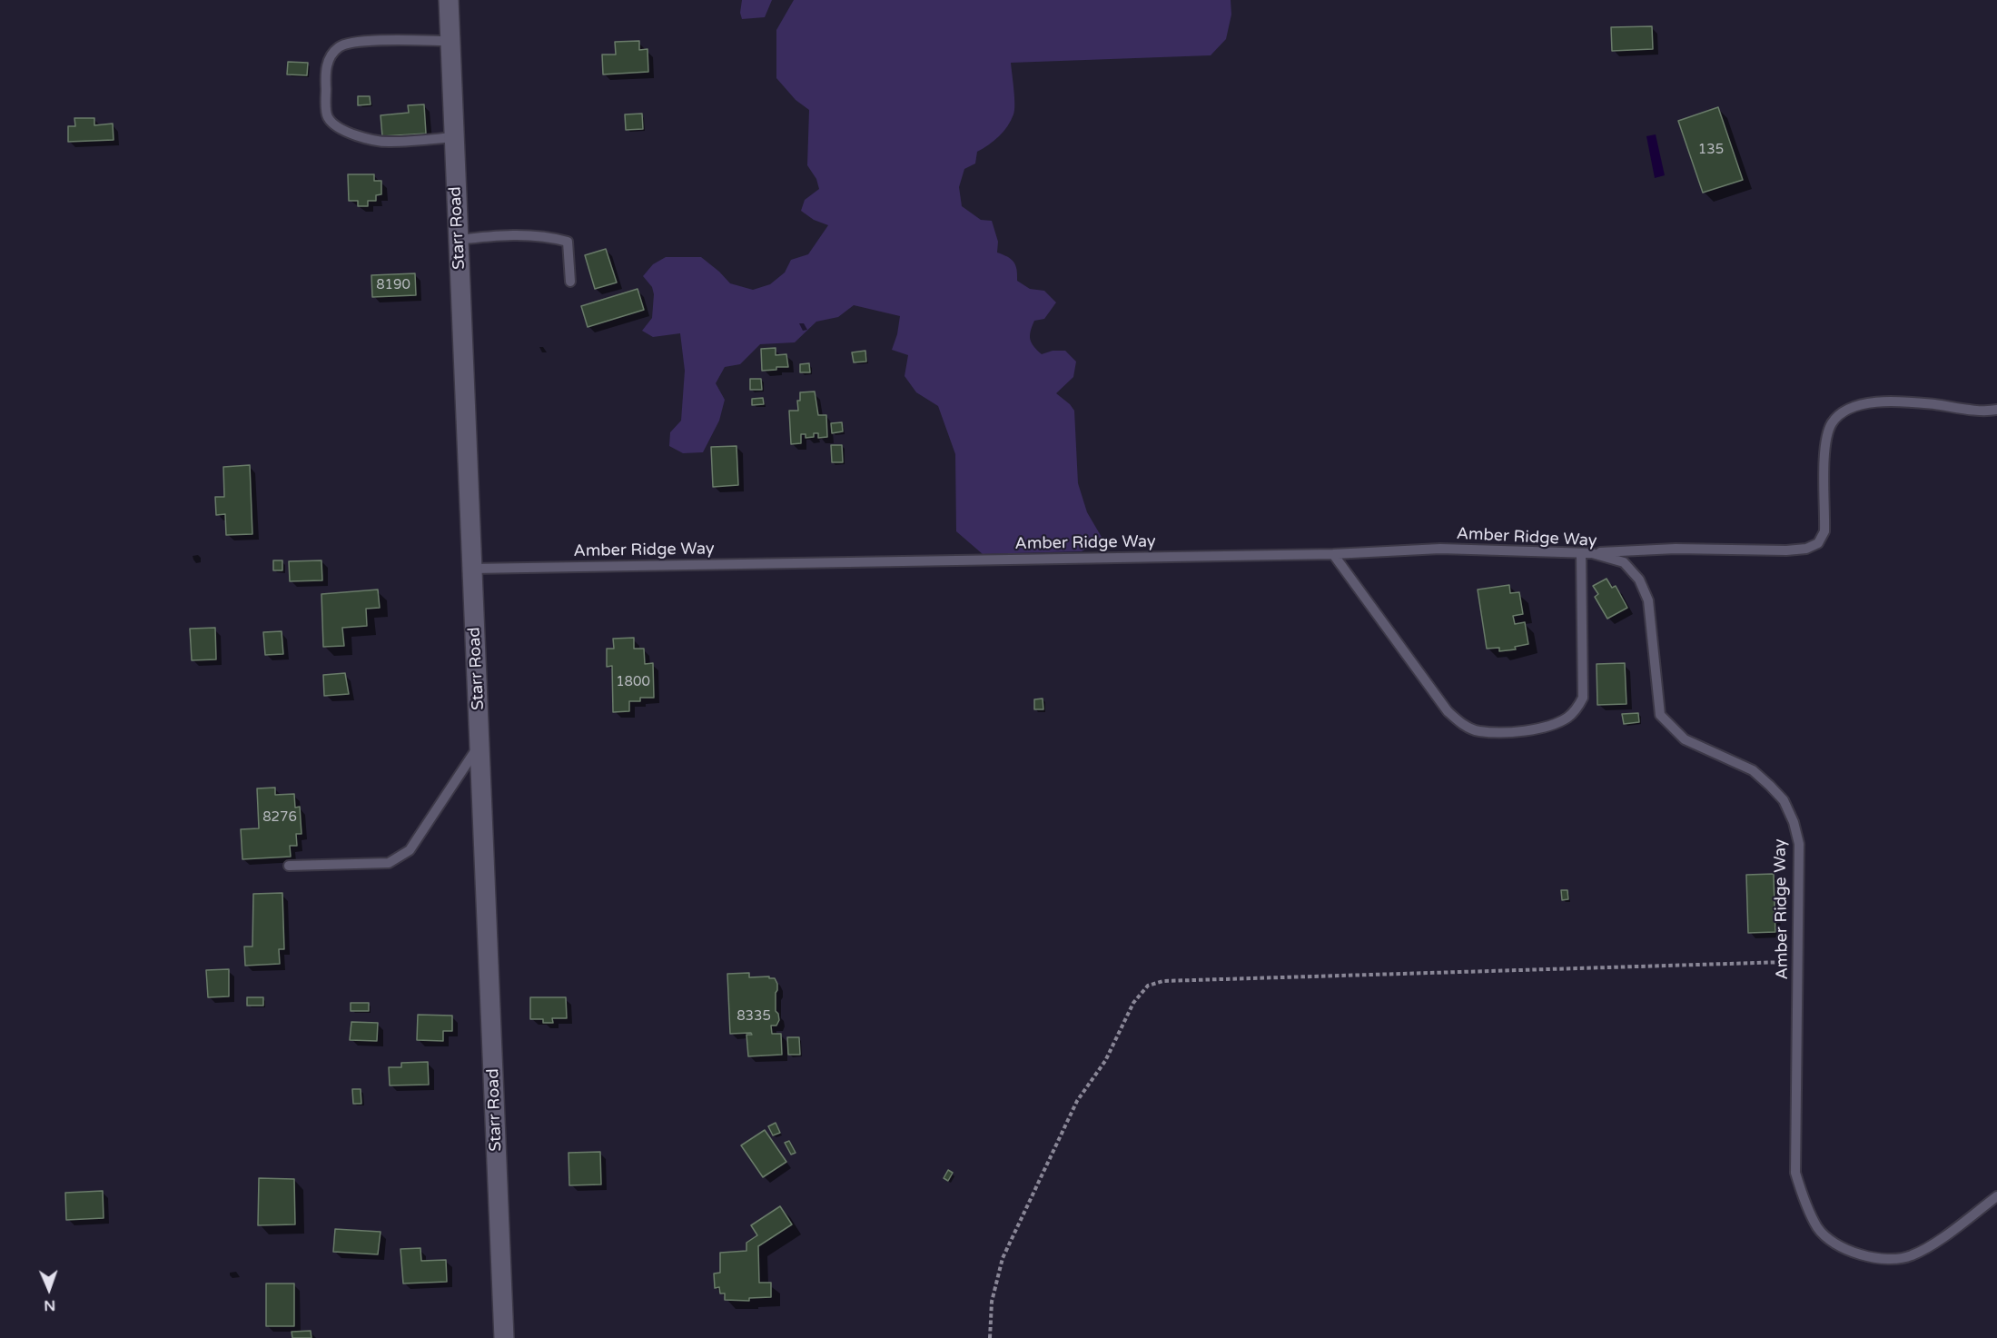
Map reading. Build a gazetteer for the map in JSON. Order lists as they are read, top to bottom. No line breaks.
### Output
{"streets":{"street":["Starr Road"],"lane":["Amber Ridge Way"]},"crossings":[["Starr Road","Amber Ridge Way"]],"house_numbers":["135","8190","1800","8276","8335"],"north":"bottom"}
